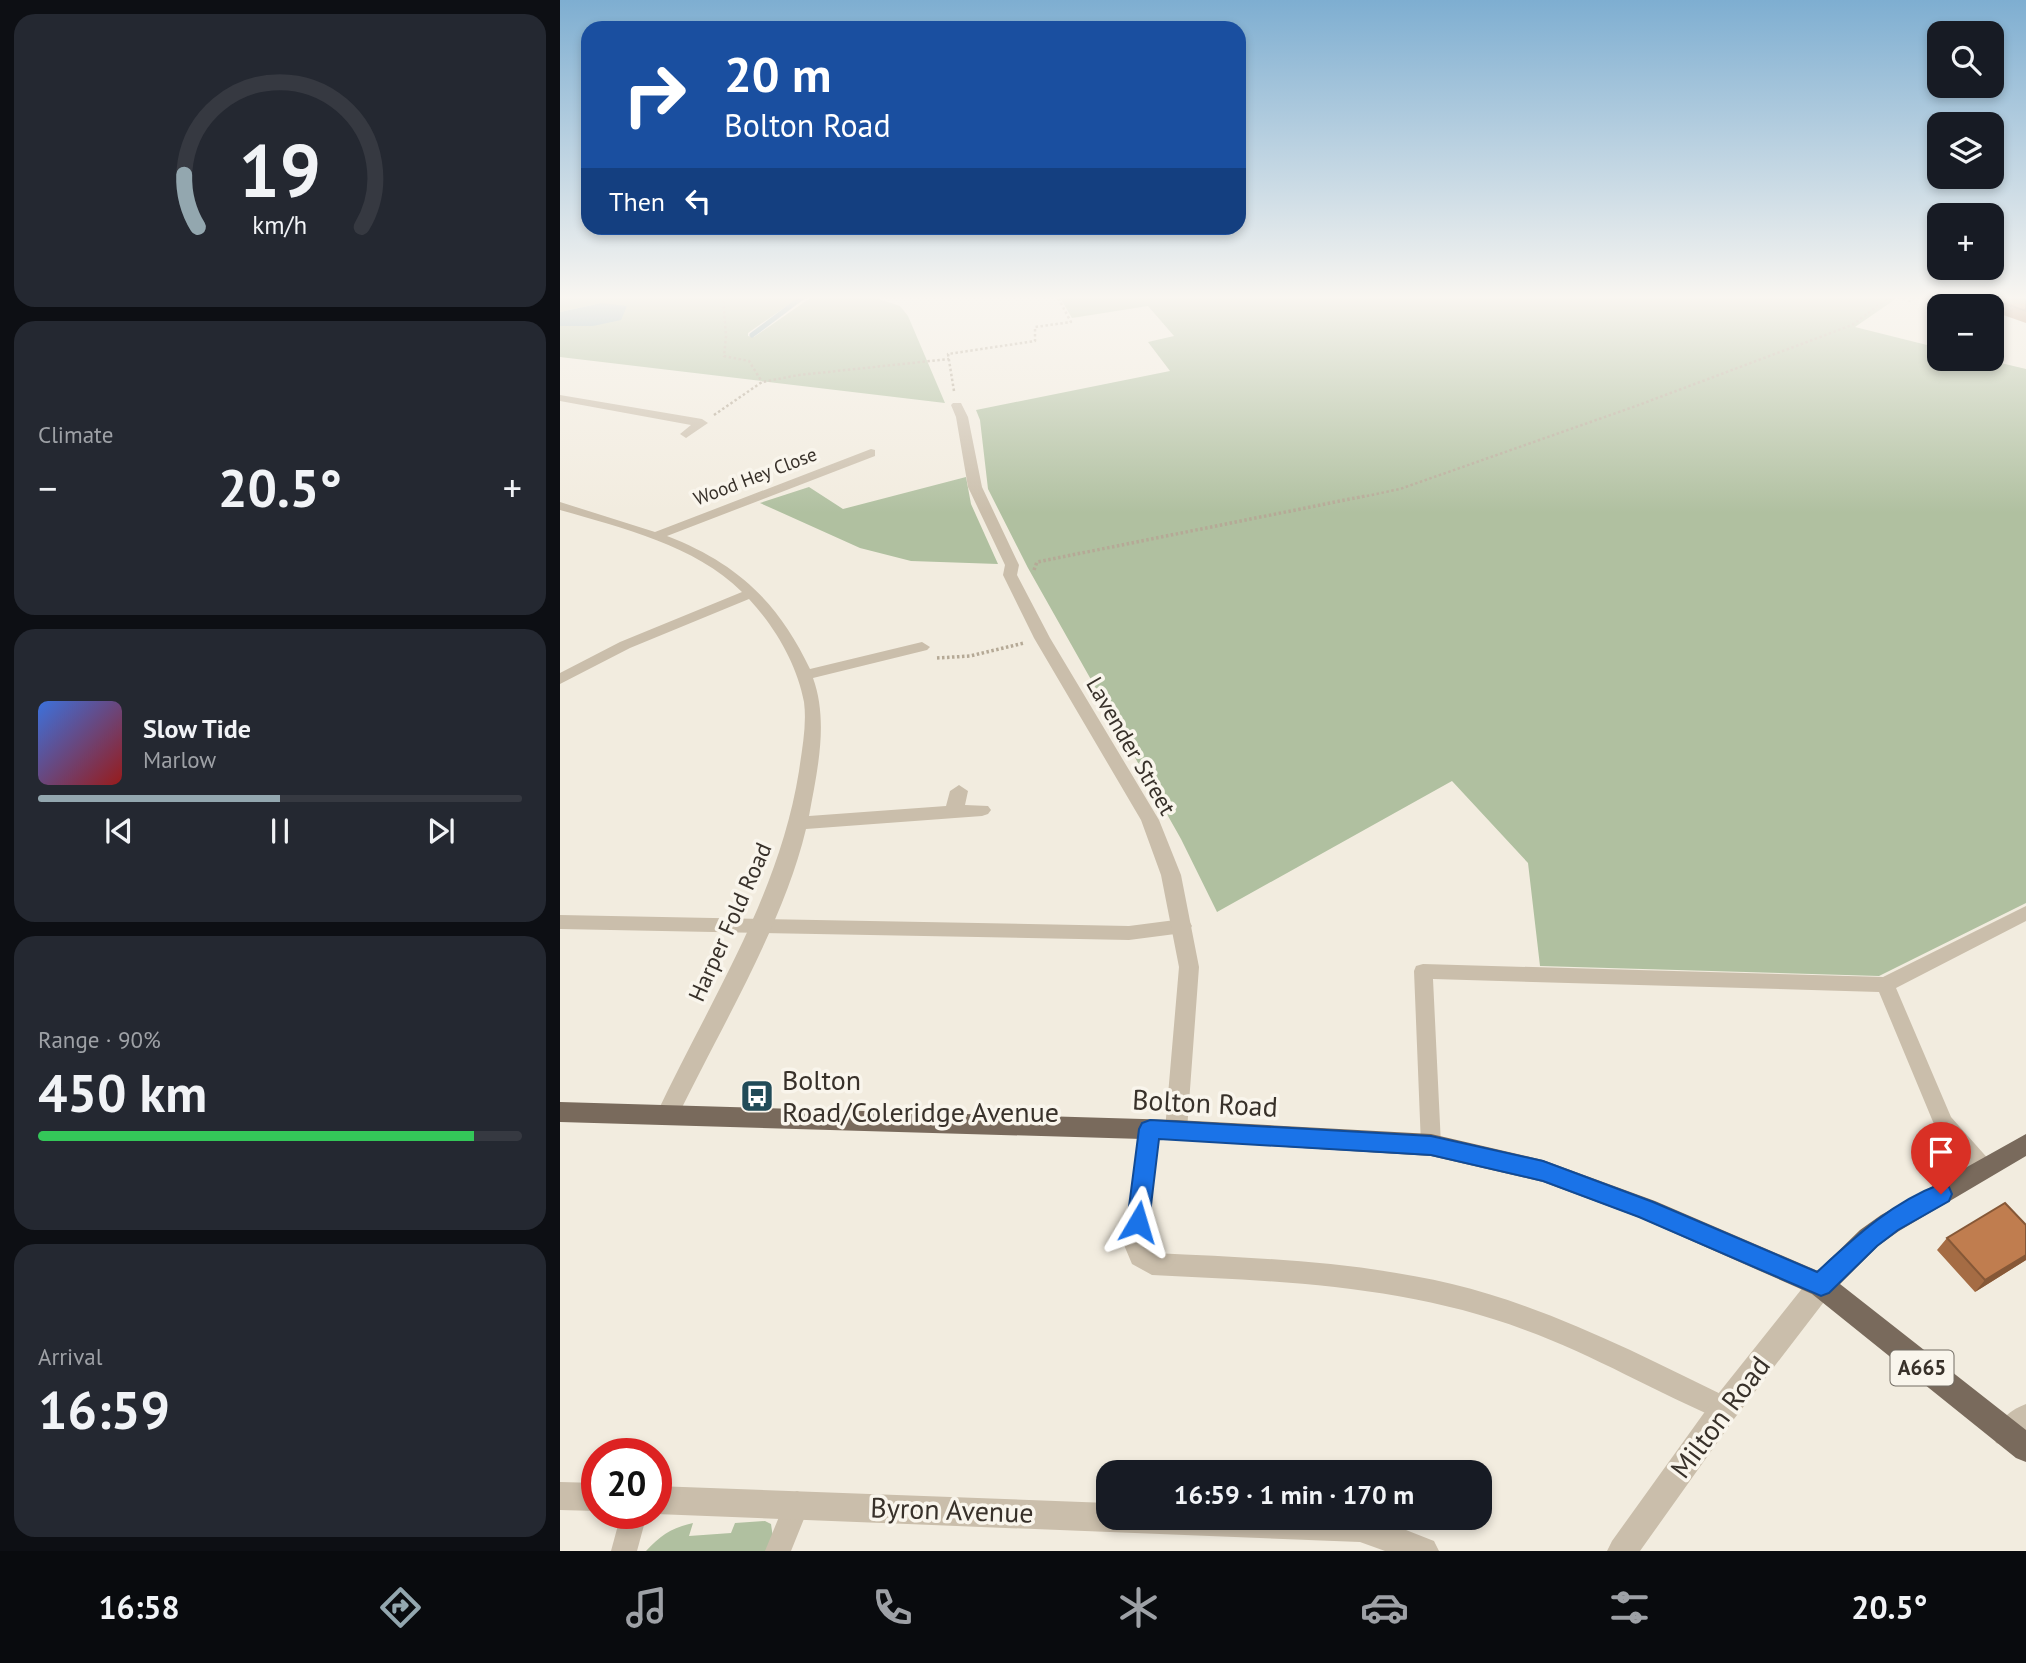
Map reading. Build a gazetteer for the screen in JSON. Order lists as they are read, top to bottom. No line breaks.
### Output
{"streets":{"main road":["Bolton Road","A665"],"street":["Wood Hey Close","Lavender Street","Harper Fold Road","Milton Road","Byron Avenue"]},"crossings":[["Wood Hey Close","Harper Fold Road"],["Lavender Street","Bolton Road"],["Harper Fold Road","Bolton Road"],["Bolton Road","A665"],["Bolton Road","Milton Road"],["A665","Milton Road"]],"places":{"bus stop":["Bolton Road/Coleridge Avenue"]},"page":{"map_buttons":["+","−"],"turn":["20 m","Bolton Road"],"then":"Then","tile":["Climate",["Range · 90%","450 km"],["Arrival","16:59"]],"heat":["−","20.5°","+"],"song":["Slow Tide","Marlow"],"limit":"20","trip":"16:59 · 1 min · 170 m","tabs":["16:58","20.5°"],"gauge":["19","km/h"]}}
